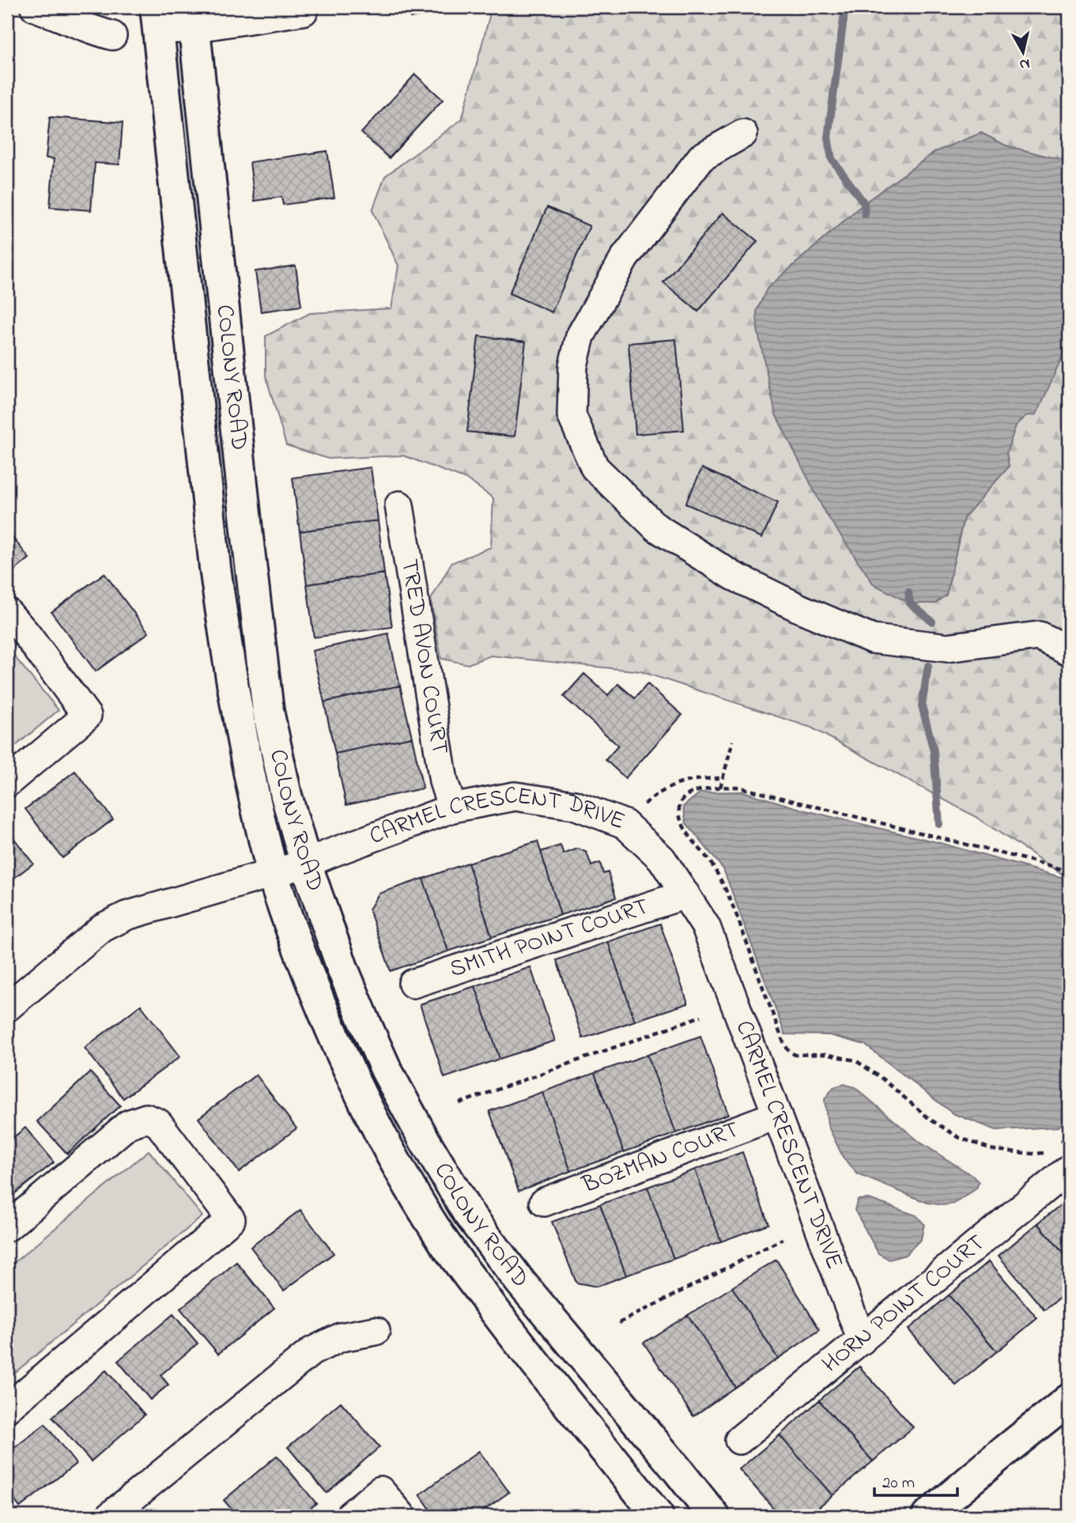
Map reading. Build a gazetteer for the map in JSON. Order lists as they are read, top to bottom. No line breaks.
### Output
{"streets":{"main road":["COLONY ROAD"],"street":["TRED AVON COURT","CARMEL CRESCENT DRIVE","SMITH POINT COURT","BOZMAN COURT","HORN POINT COURT"]},"crossings":[["COLONY ROAD","CARMEL CRESCENT DRIVE"],["TRED AVON COURT","CARMEL CRESCENT DRIVE"],["CARMEL CRESCENT DRIVE","SMITH POINT COURT"],["CARMEL CRESCENT DRIVE","BOZMAN COURT"],["CARMEL CRESCENT DRIVE","HORN POINT COURT"]],"scale_bar":"20 m","north":"bottom"}
